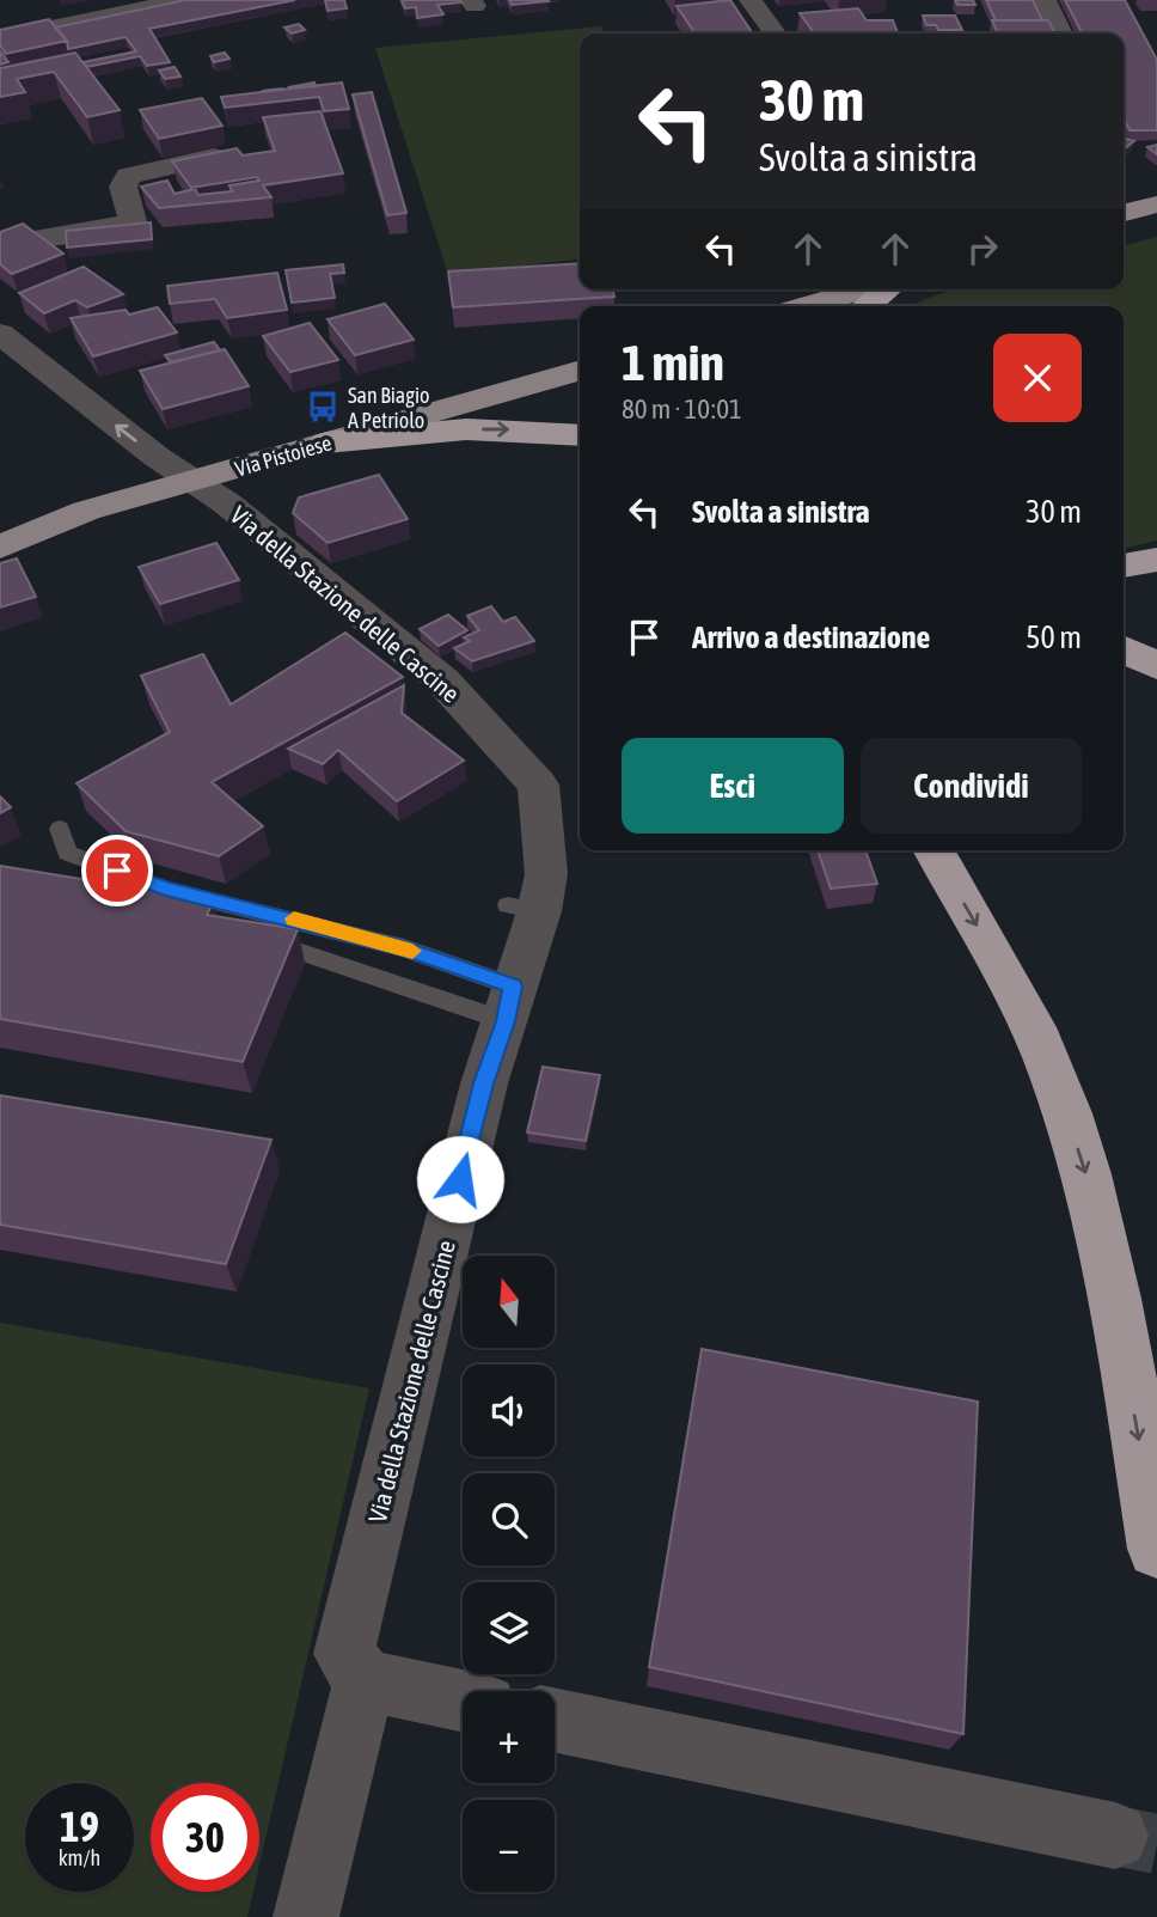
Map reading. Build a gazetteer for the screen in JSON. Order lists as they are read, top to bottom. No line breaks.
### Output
{"streets":{"main road":["Via Pistoiese"],"street":["Via della Stazione delle Cascine"]},"crossings":[["Via Pistoiese","Via della Stazione delle Cascine"]],"places":{"bus stop":["San Biagio A Petriolo"]},"north":"top","page":{"turn":["30 m","Svolta a sinistra"],"heading":["1 min","80 m · 10:01"],"list":[{"name":"Svolta a sinistra","value":"30 m"},{"name":"Arrivo a destinazione","value":"50 m"}],"buttons":["Esci","Condividi"],"map_buttons":["+","−"],"speed":"19 km/h","limit":"30"}}
